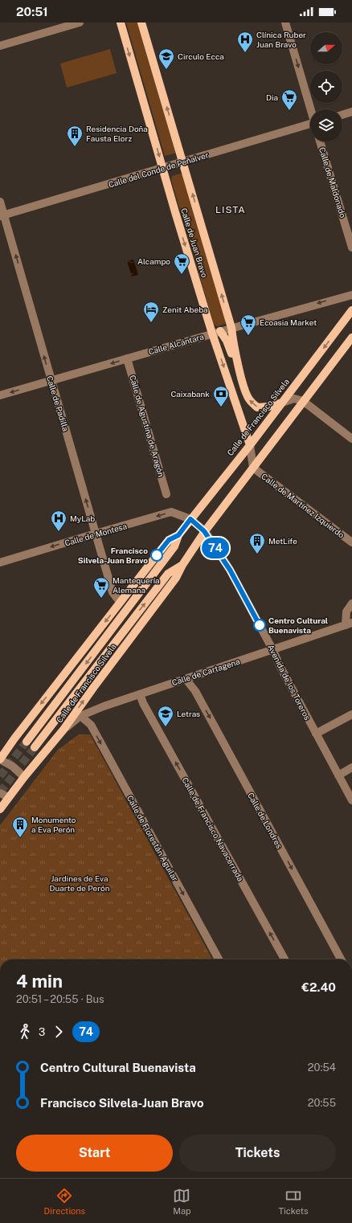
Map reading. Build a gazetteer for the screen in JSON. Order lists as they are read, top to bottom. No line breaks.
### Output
{"streets":{"main road":["Calle de Juan Bravo","Calle de Francisco Silvela"],"street":["Calle del Conde de Peñalver","Calle de Maldonado","Calle Alcántara","Calle de Padilla","Calle de Agustina de Aragón","Calle de Martínez Izquierdo","Calle de Montesa","Calle de Cartagena","Avenida de los Toreros","Calle de Londres","Calle de Francisco Navacerrada","Calle de Florestán Aguilar"]},"crossings":[["Calle del Conde de Peñalver","Calle de Juan Bravo"],["Calle del Conde de Peñalver","Calle de Padilla"],["Calle de Juan Bravo","Calle Alcántara"],["Calle de Juan Bravo","Calle de Francisco Silvela"],["Calle de Juan Bravo","Calle de Martínez Izquierdo"],["Calle Alcántara","Calle de Padilla"],["Calle Alcántara","Calle de Agustina de Aragón"],["Calle de Padilla","Calle de Francisco Silvela"],["Calle de Padilla","Calle de Montesa"],["Calle de Francisco Silvela","Calle de Martínez Izquierdo"],["Calle de Francisco Silvela","Calle de Montesa"],["Calle de Francisco Silvela","Calle de Cartagena"],["Calle de Francisco Silvela","Avenida de los Toreros"],["Calle de Montesa","Avenida de los Toreros"],["Calle de Cartagena","Avenida de los Toreros"],["Calle de Cartagena","Calle de Londres"],["Calle de Cartagena","Calle de Francisco Navacerrada"],["Calle de Cartagena","Calle de Florestán Aguilar"]],"one_way":["Calle Alcántara","Calle de Padilla","Calle de Montesa","Calle de Londres","Calle de Francisco Navacerrada","Calle de Florestán Aguilar"],"districts":["LISTA"],"parks":["Jardines de Eva Duarte de Perón"],"places":{"hospital":["Clínica Ruber Juan Bravo","MyLab"],"school or university":["Circulo Ecca","Letras"],"supermarket":["Dia","Alcampo","Ecoasia Market","Mantequería Alemana"],"building":["Residencia Doña Fausta Elorz","MetLife","Monumento a Eva Perón"],"hotel":["Zenit Abeba"],"bank":["Caixabank"],"other":["Francisco Silvela-Juan Bravo","Centro Cultural Buenavista"]},"lines":["bus line 74"],"north":"right","page":{"status":"20:51","on_map":"74","heading":["4 min","20:51 – 20:55 · Bus","€2.40"],"legs":["3","74"],"list":[{"name":"Centro Cultural Buenavista","value":"20:54"},{"name":"Francisco Silvela-Juan Bravo","value":"20:55"}],"buttons":["Start","Tickets"],"tabs":["Directions","Map","Tickets"]}}
